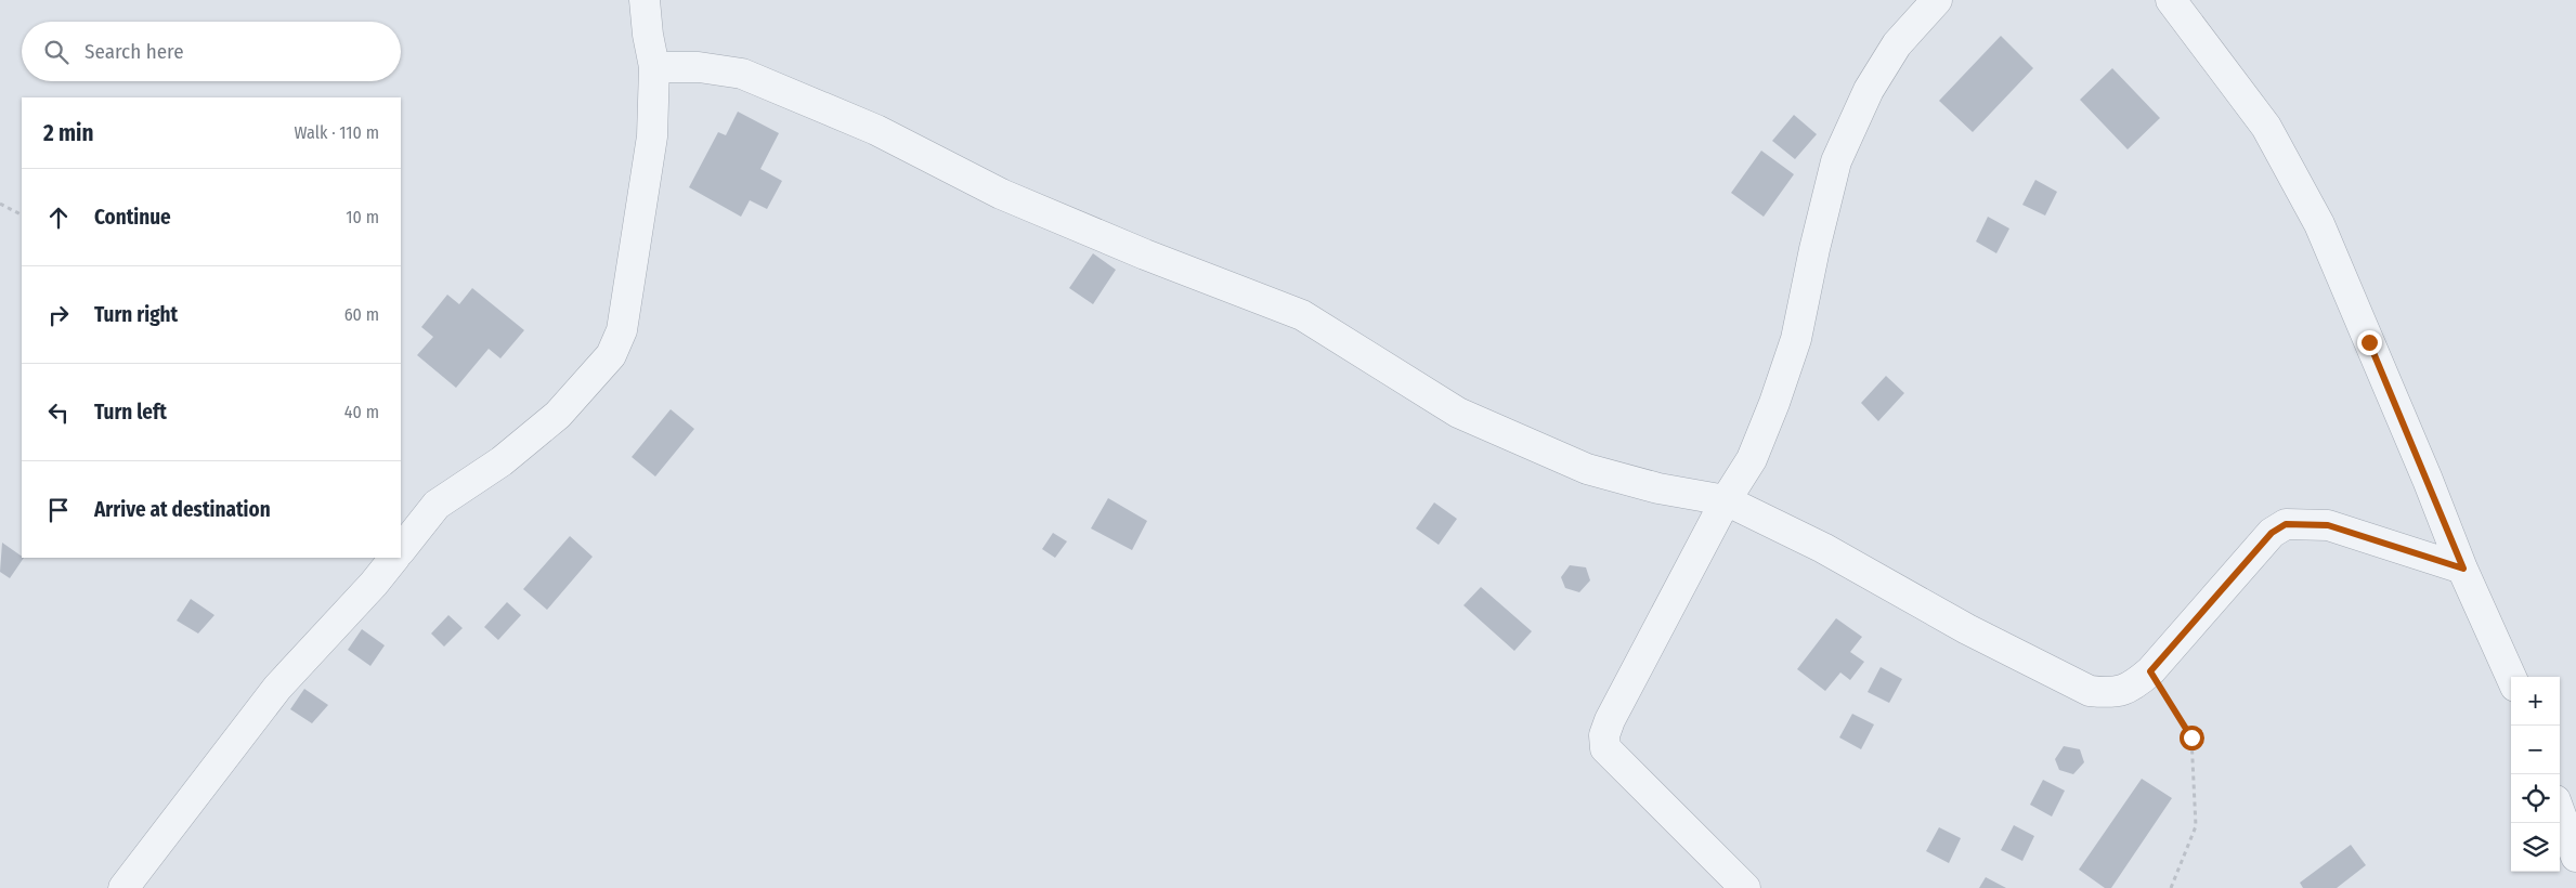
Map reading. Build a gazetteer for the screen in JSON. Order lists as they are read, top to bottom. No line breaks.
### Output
{"page":{"search":"Search here","heading":["2 min","Walk · 110 m"],"list":[["Continue","10 m"],["Turn right","60 m"],["Turn left","40 m"],"Arrive at destination"],"map_buttons":["+","−"]}}
